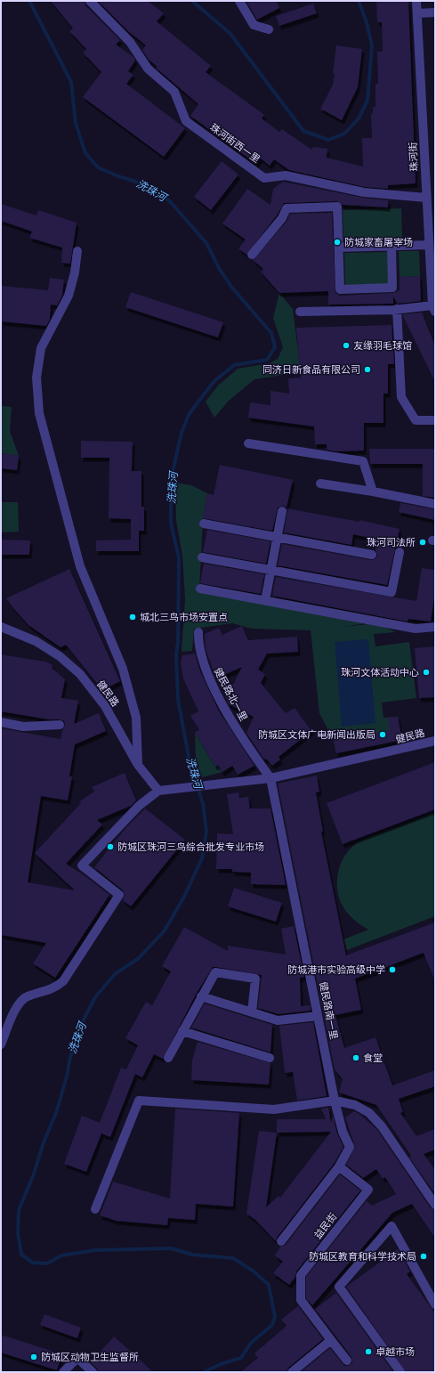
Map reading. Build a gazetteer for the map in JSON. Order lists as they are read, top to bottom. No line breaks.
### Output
{"streets":{"street":["珠河街西一里","珠河街","健民路","健民路北一里","健民路南一里","益民街"]},"crossings":[["珠河街西一里","珠河街"],["健民路","健民路北一里"],["健民路","健民路南一里"],["健民路北一里","健民路南一里"],["健民路南一里","益民街"]],"water":["洗珠河"],"places":["防城家畜屠宰场","友缘羽毛球馆","同济日新食品有限公司","珠河司法所","城北三鸟市场安置点","珠河文体活动中心","防城区文体广电新闻出版局","防城区珠河三鸟综合批发专业市场","防城港市实验高级中学","食堂","防城区教育和科学技术局","卓越市场","防城区动物卫生监督所"]}
